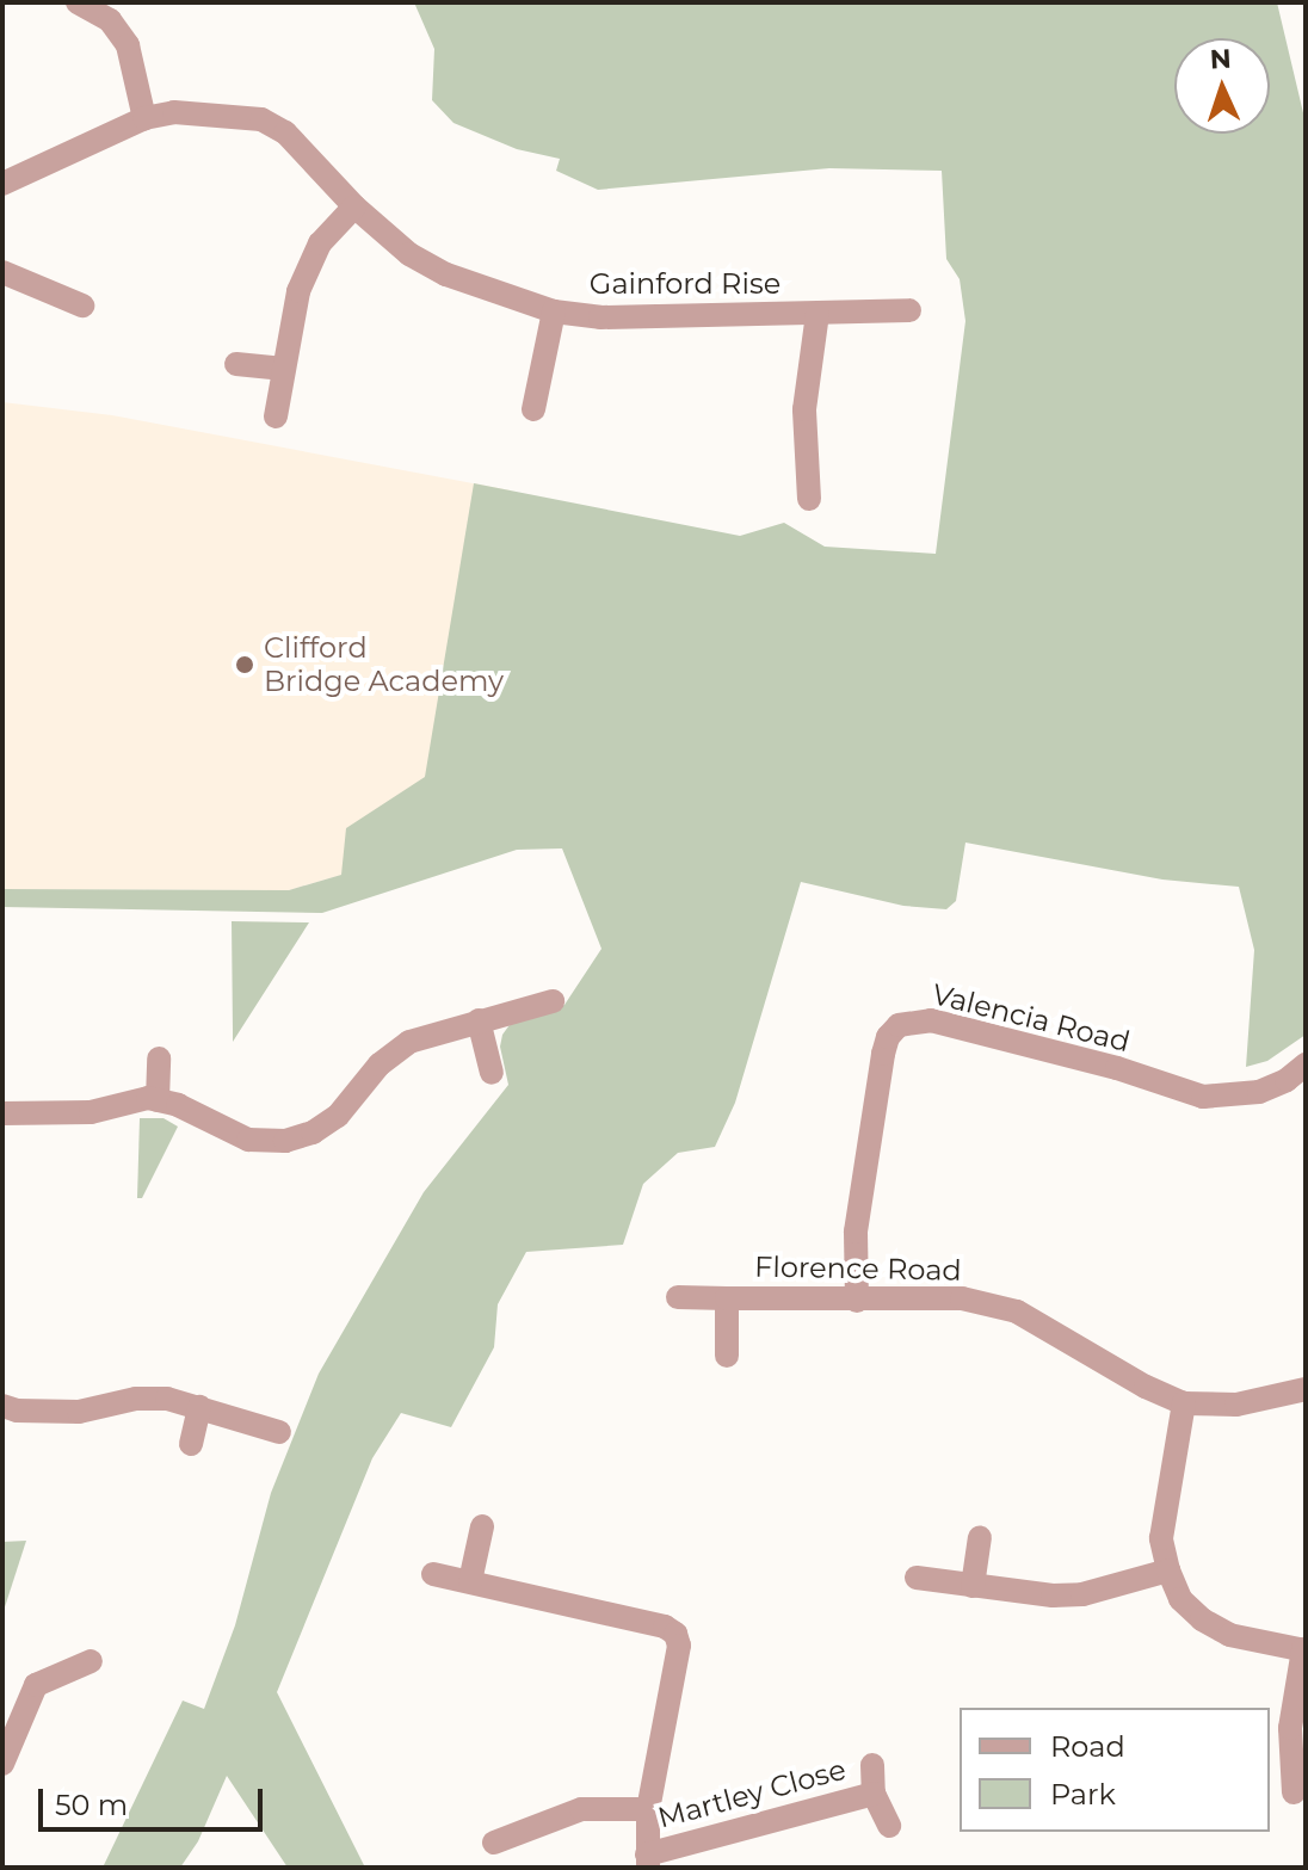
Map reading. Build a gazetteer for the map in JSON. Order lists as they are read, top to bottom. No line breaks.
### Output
{"streets":{"street":["Gainford Rise","Valencia Road","Florence Road","Martley Close"]},"crossings":[["Valencia Road","Florence Road"]],"places":["Clifford Bridge Academy"],"legend":["Road","Park"],"scale_bar":"50 m","north":"top"}
